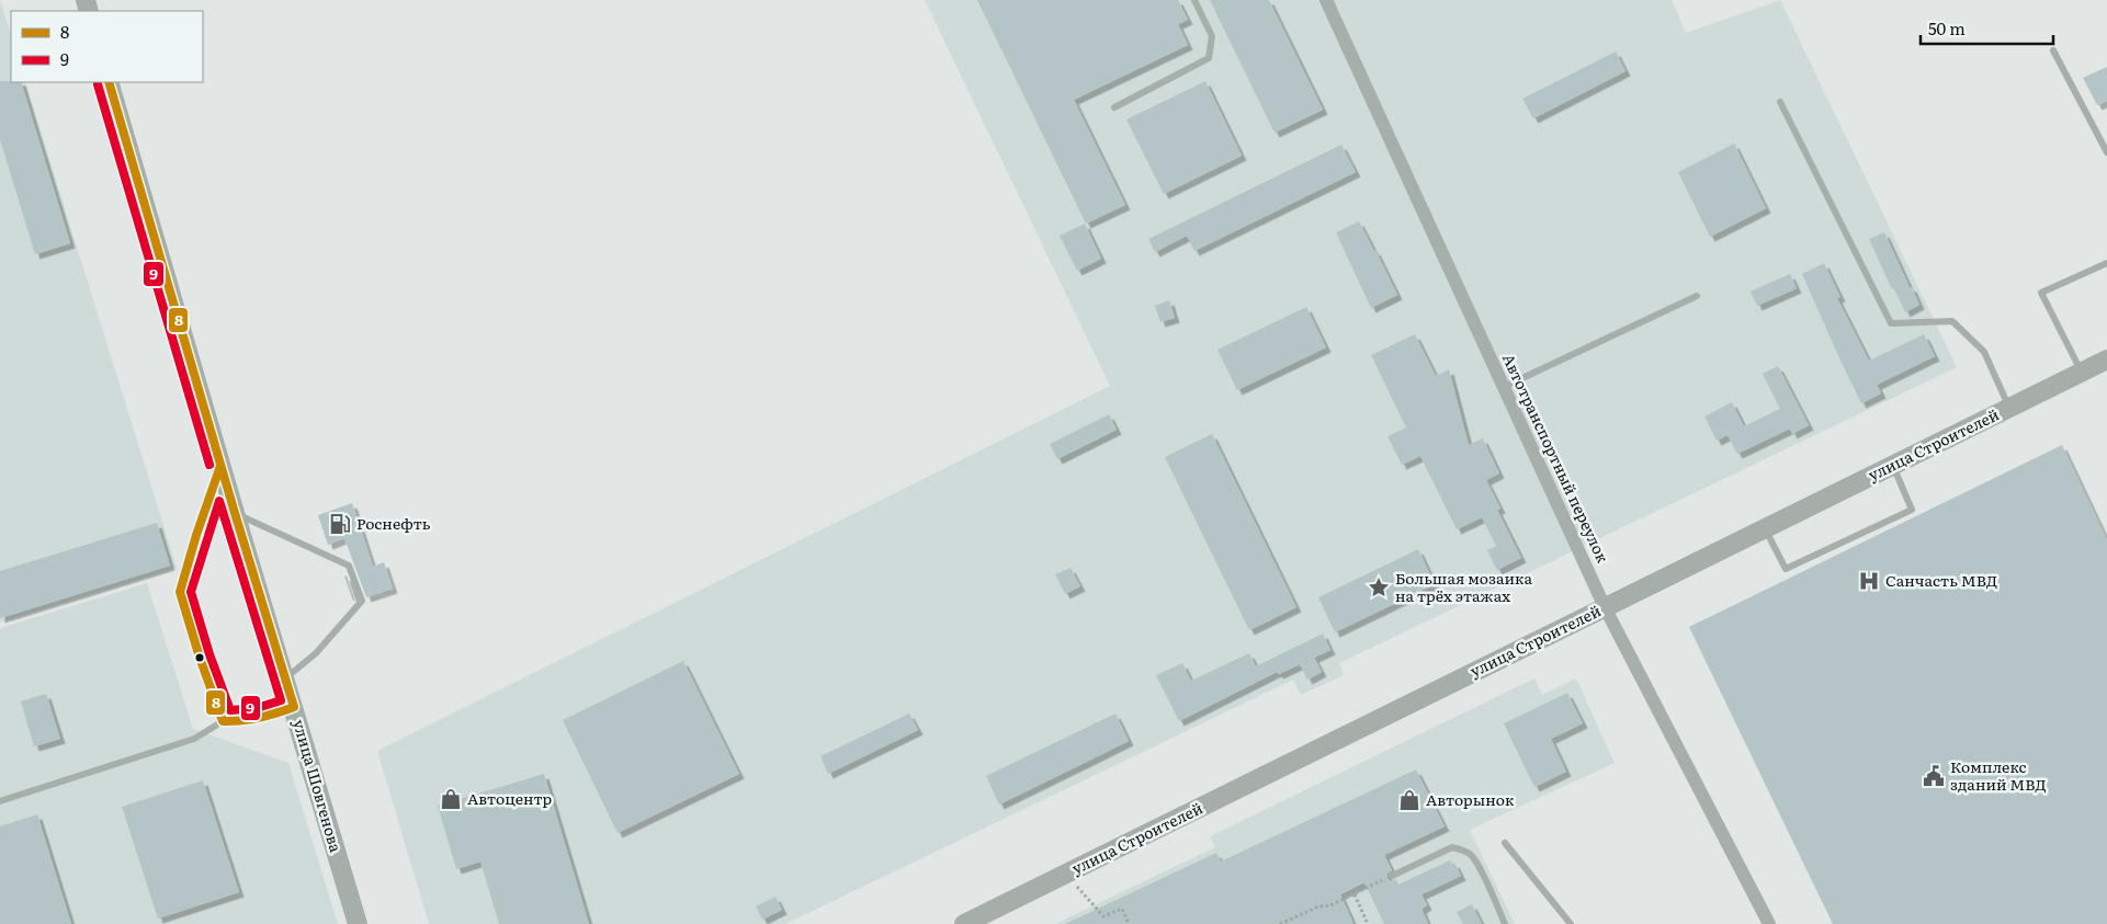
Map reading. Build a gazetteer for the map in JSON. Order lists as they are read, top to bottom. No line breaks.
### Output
{"streets":{"street":["улица Строителей","Автотранспортный переулок","улица Шовгенова"]},"crossings":[["улица Строителей","Автотранспортный переулок"]],"places":{"fuel station":["Роснефть"],"hospital":["Санчасть МВД"],"place":["Большая мозаика на трёх этажах"],"public building":["Комплекс зданий МВД"],"shop":["Автоцентр","Авторынок"]},"lines":["transit line 8","transit line 9"],"legend":["8","9"],"scale_bar":"50 m"}
